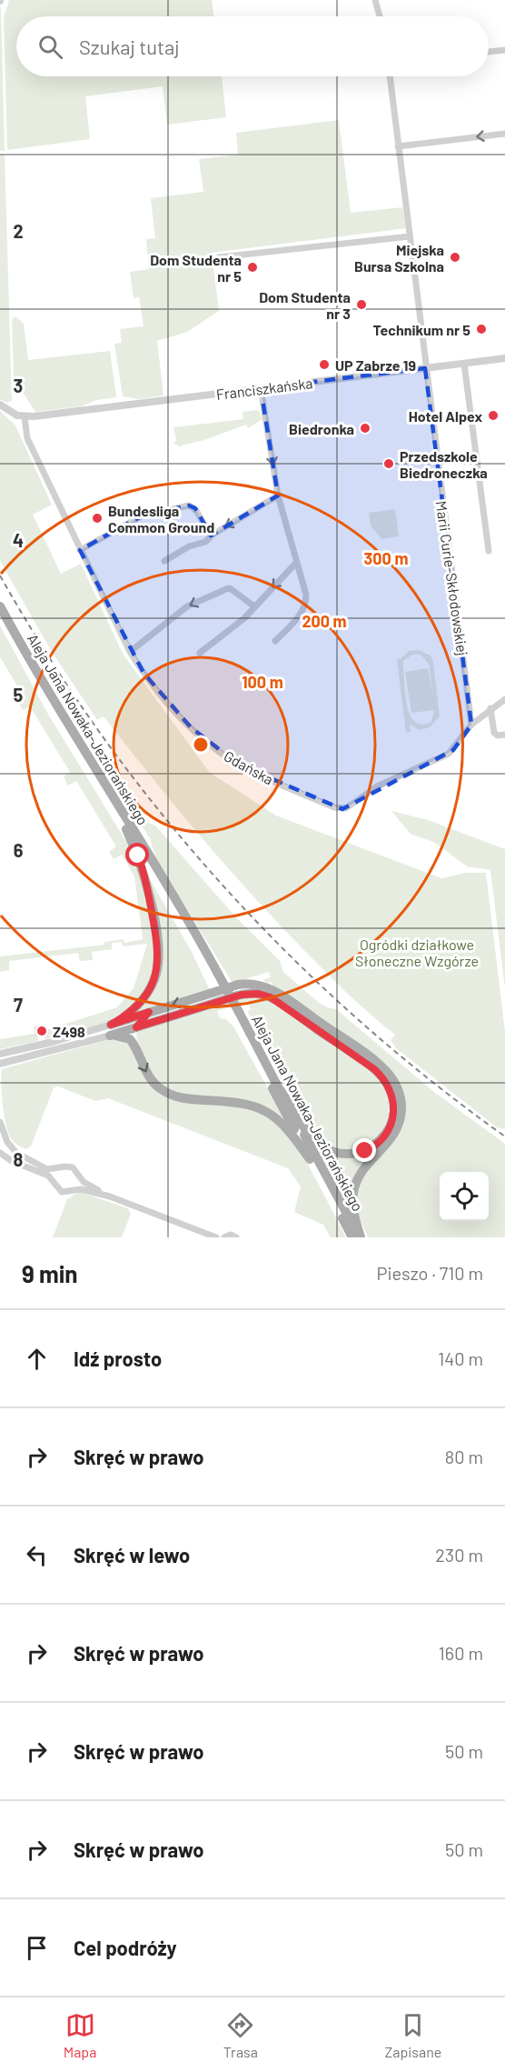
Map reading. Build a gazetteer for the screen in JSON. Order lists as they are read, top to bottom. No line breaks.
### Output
{"streets":{"main road":["Aleja Jana Nowaka-Jeziorańskiego"],"street":["Franciszkańska","Marii Curie-Skłodowskiej","Gdańska"]},"crossings":[["Franciszkańska","Marii Curie-Skłodowskiej"],["Franciszkańska","Gdańska"],["Marii Curie-Skłodowskiej","Gdańska"]],"parks":["Ogródki działkowe Słoneczne Wzgórze"],"places":["Miejska Bursa Szkolna","Dom Studenta nr 5","Dom Studenta nr 3","Technikum nr 5","UP Zabrze 19","Hotel Alpex","Biedronka","Przedszkole Biedroneczka","Bundesliga Common Ground","Z498"],"page":{"search":"Szukaj tutaj","heading":["9 min","Pieszo · 710 m"],"list":[["Idź prosto","140 m"],["Skręć w prawo","80 m"],["Skręć w lewo","230 m"],["Skręć w prawo","160 m"],["Skręć w prawo","50 m"],["Skręć w prawo","50 m"],"Cel podróży"],"nav":["Mapa","Trasa","Zapisane"]},"grid":{"rows":["2","3","4","5","6","7","8"]},"rings":["300 m","200 m","100 m"]}
